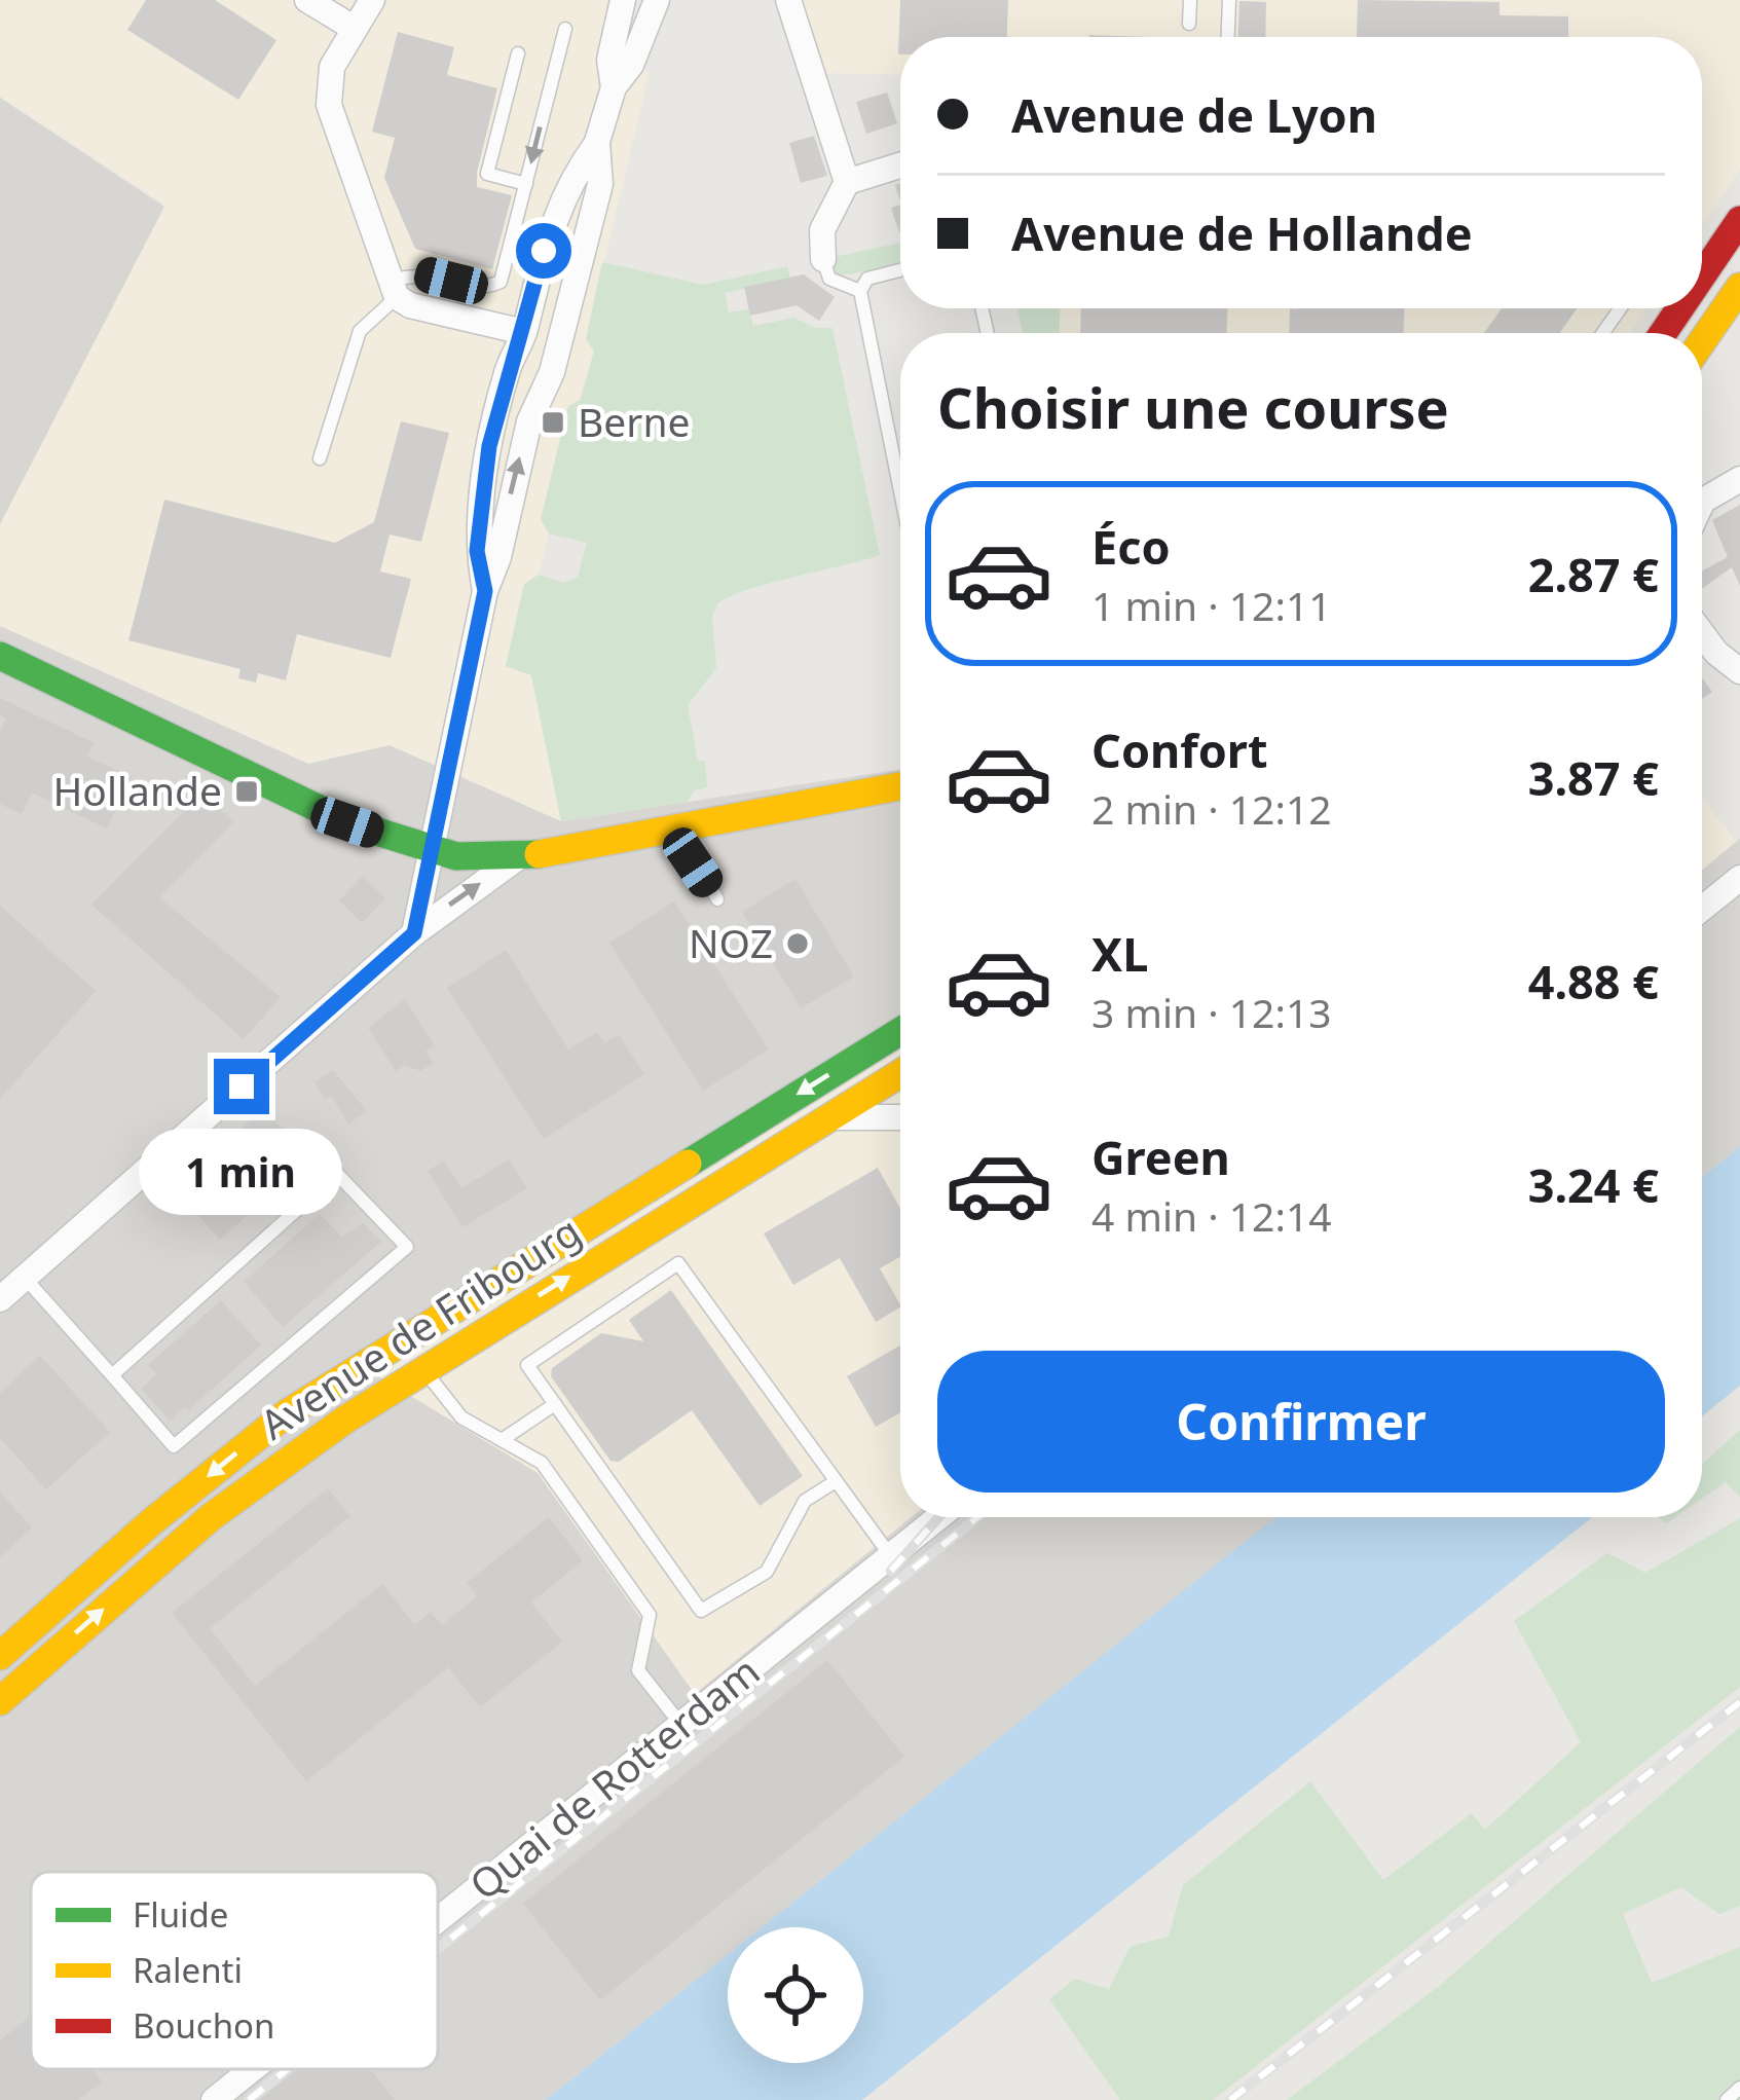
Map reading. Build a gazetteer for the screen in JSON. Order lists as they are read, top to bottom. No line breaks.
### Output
{"streets":{"main road":["Avenue de Fribourg"],"street":["Quai de Rotterdam"]},"places":{"transit":["Berne","Hollande"],"other":["NOZ"]},"legend":["Fluide","Ralenti","Bouchon"],"page":{"banner":["Avenue de Lyon","Avenue de Hollande"],"heading":"Choisir une course","list":[{"name":"Éco","note":"1 min · 12:11","value":"2.87 €"},{"name":"Confort","note":"2 min · 12:12","value":"3.87 €"},{"name":"XL","note":"3 min · 12:13","value":"4.88 €"},{"name":"Green","note":"4 min · 12:14","value":"3.24 €"}],"bubble":"1 min","buttons":"Confirmer"}}
